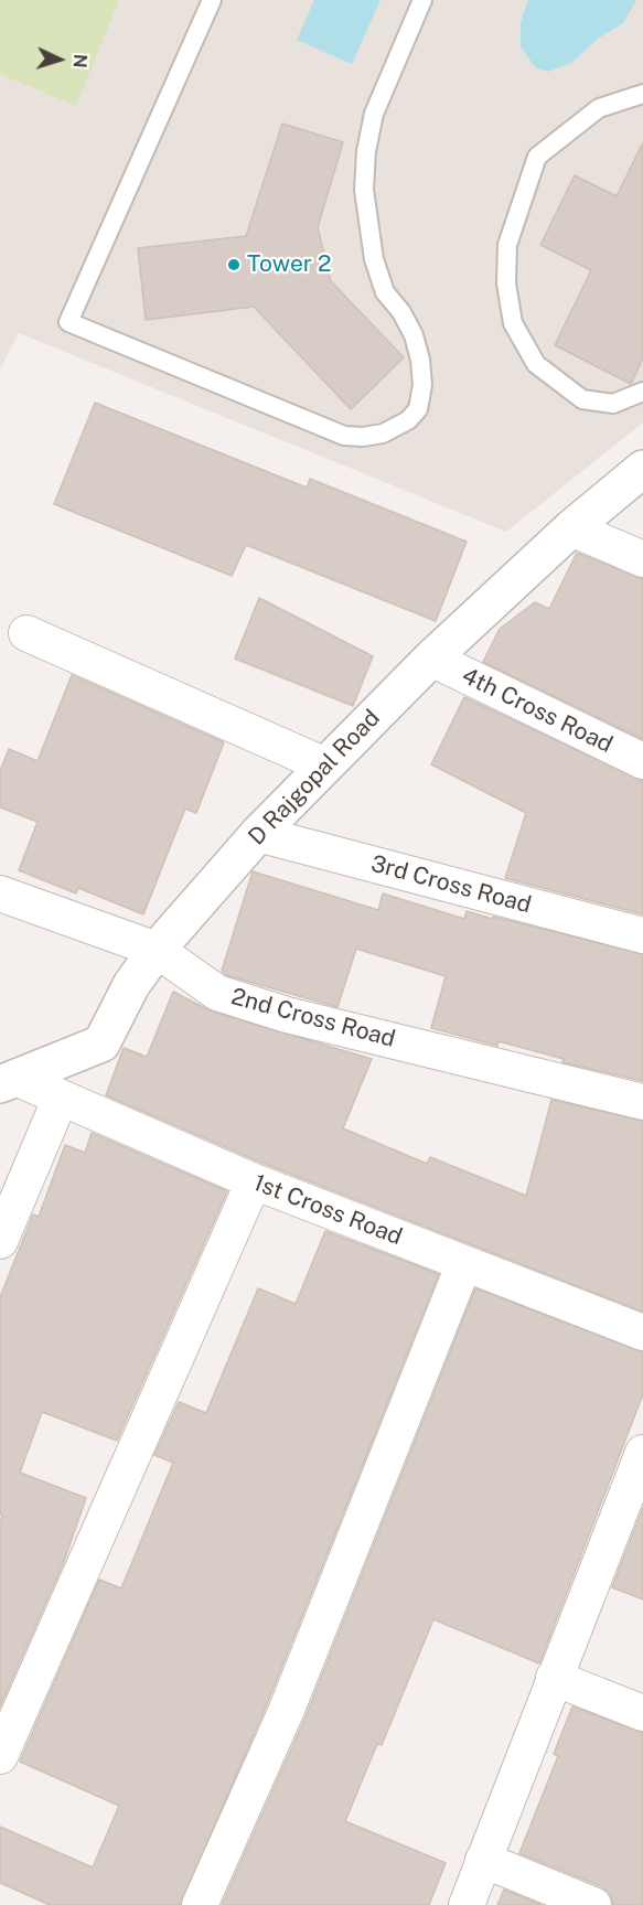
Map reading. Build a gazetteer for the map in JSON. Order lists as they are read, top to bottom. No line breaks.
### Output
{"streets":{"street":["4th Cross Road","D Rajgopal Road","3rd Cross Road","2nd Cross Road","1st Cross Road"]},"crossings":[["4th Cross Road","D Rajgopal Road"],["D Rajgopal Road","3rd Cross Road"],["D Rajgopal Road","2nd Cross Road"],["D Rajgopal Road","1st Cross Road"]],"places":["Tower 2"],"north":"right"}
